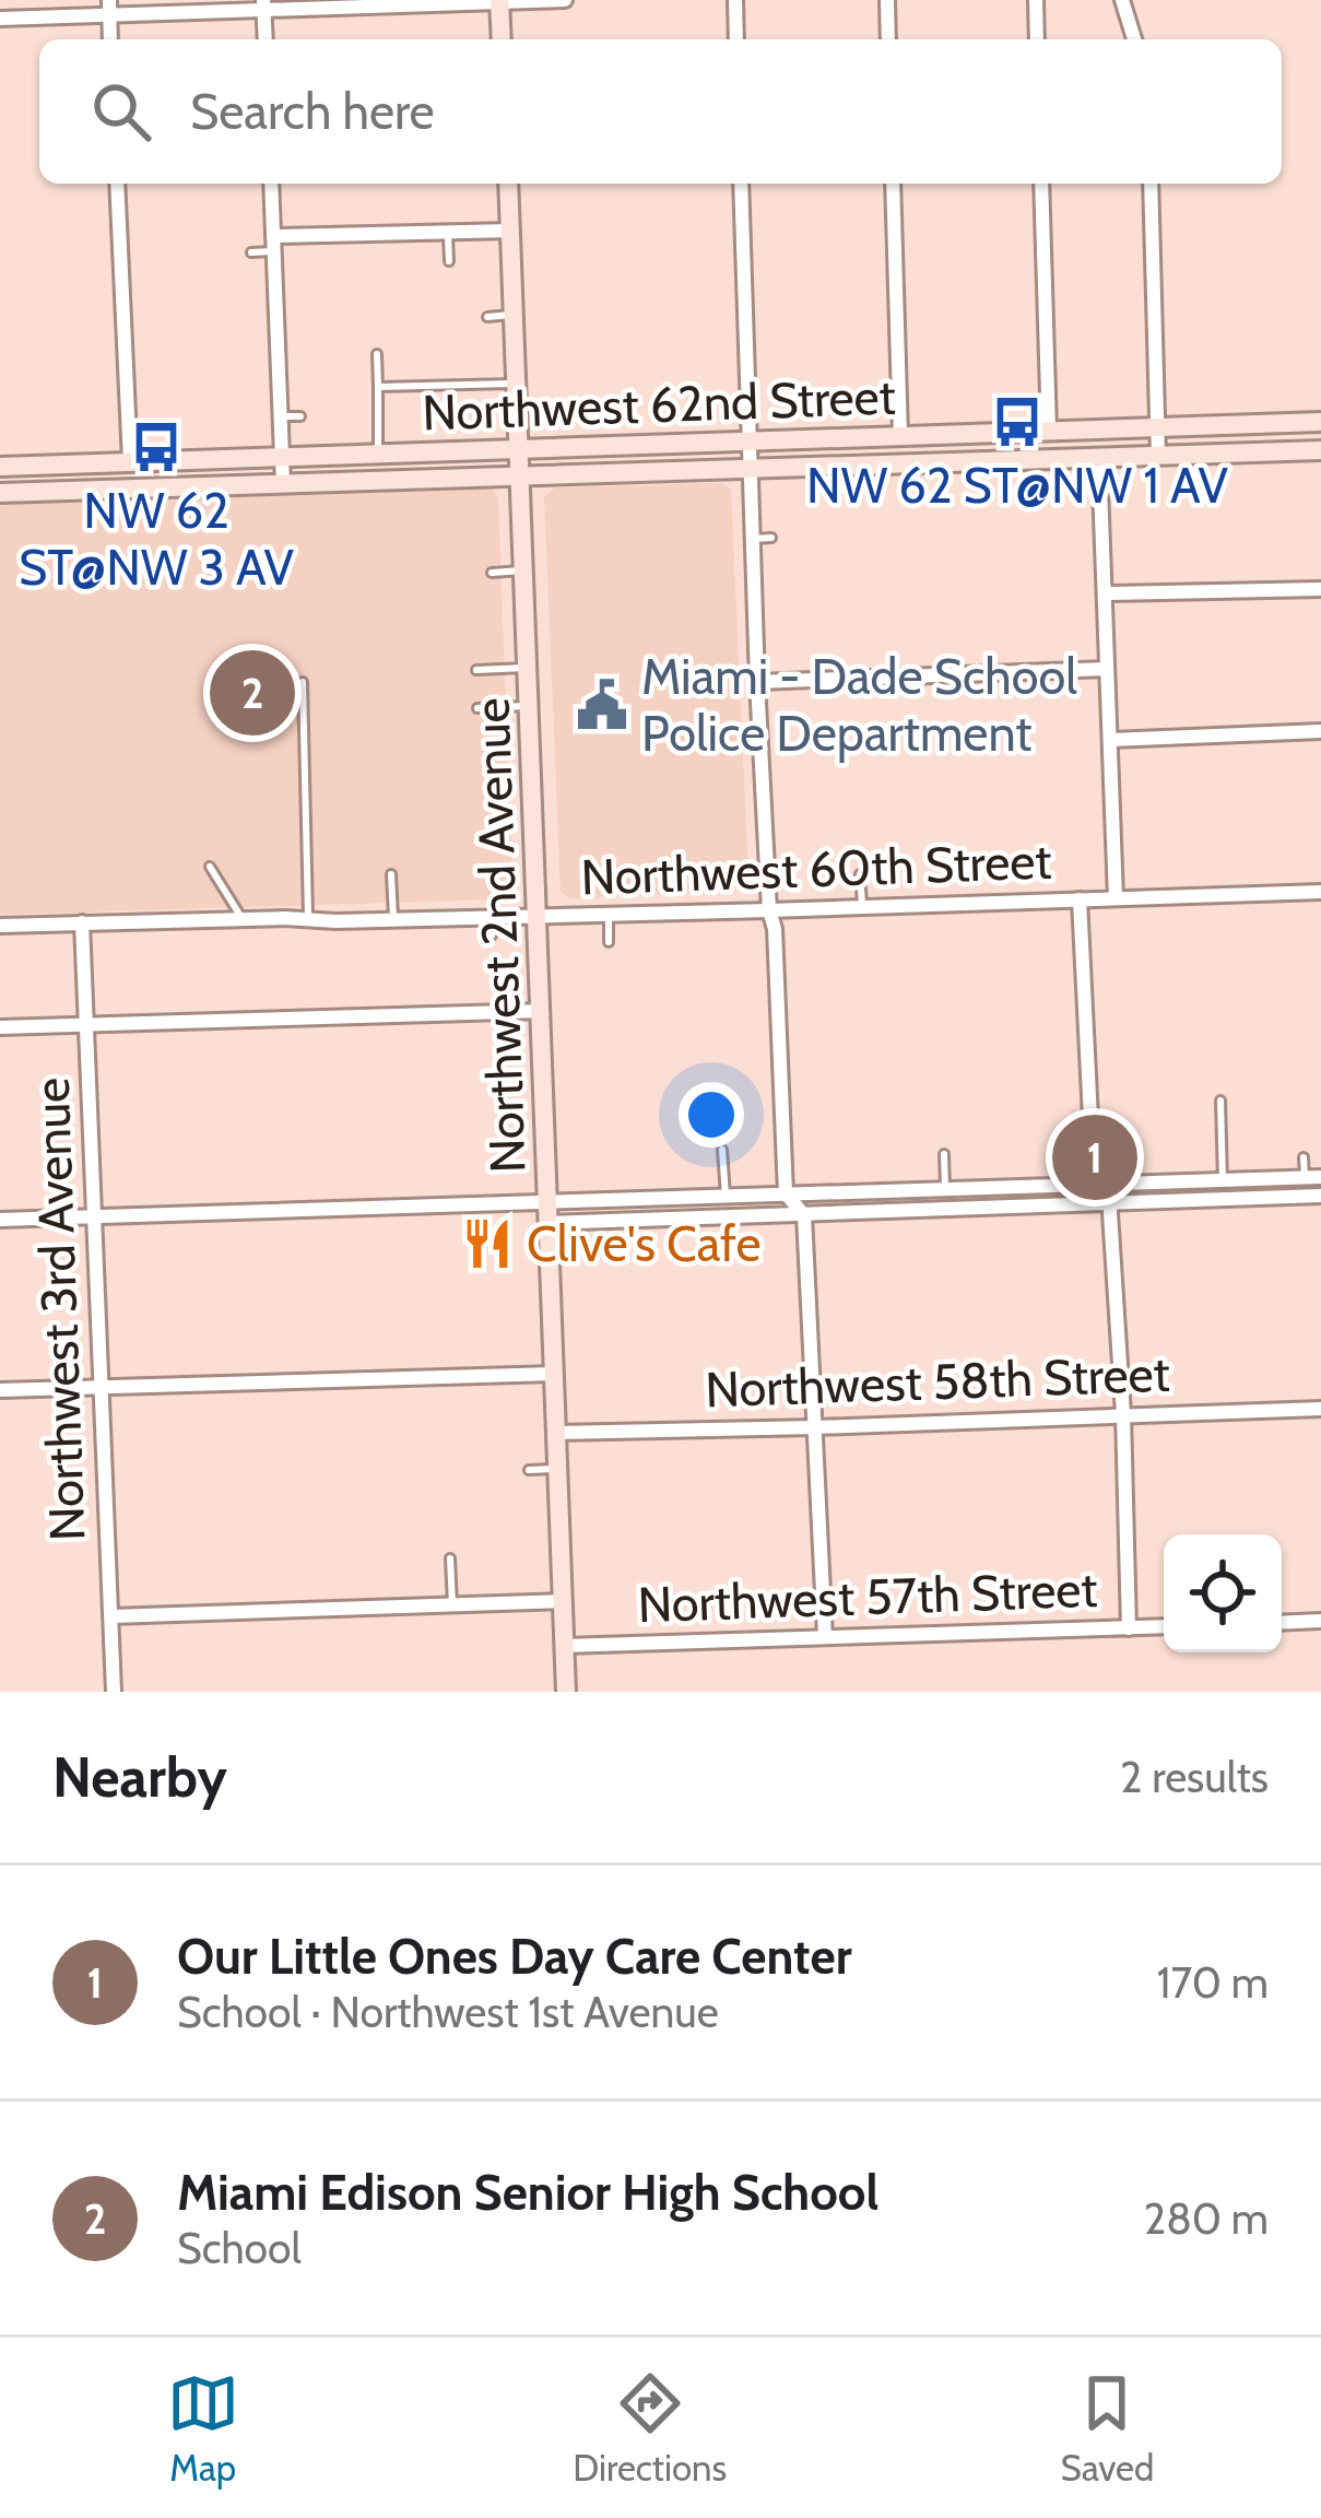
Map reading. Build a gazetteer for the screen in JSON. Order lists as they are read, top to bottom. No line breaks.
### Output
{"streets":{"main road":["Northwest 62nd Street","Northwest 2nd Avenue"],"street":["Northwest 60th Street","Northwest 3rd Avenue","Northwest 58th Street","Northwest 57th Street"]},"crossings":[["Northwest 62nd Street","Northwest 2nd Avenue"],["Northwest 60th Street","Northwest 2nd Avenue"],["Northwest 60th Street","Northwest 3rd Avenue"],["Northwest 2nd Avenue","Northwest 58th Street"],["Northwest 2nd Avenue","Northwest 57th Street"]],"places":{"bus stop":["NW 62 ST@NW 1 AV","NW 62 ST@NW 3 AV"],"public building":["Miami - Dade School Police Department"],"restaurant":["Clive's Cafe"]},"page":{"search":"Search here","pins":["2","1"],"heading":["Nearby","2 results"],"list":[{"mark":"1","name":"Our Little Ones Day Care Center","note":"School · Northwest 1st Avenue","value":"170 m"},{"mark":"2","name":"Miami Edison Senior High School","note":"School","value":"280 m"}],"nav":["Map","Directions","Saved"]}}
